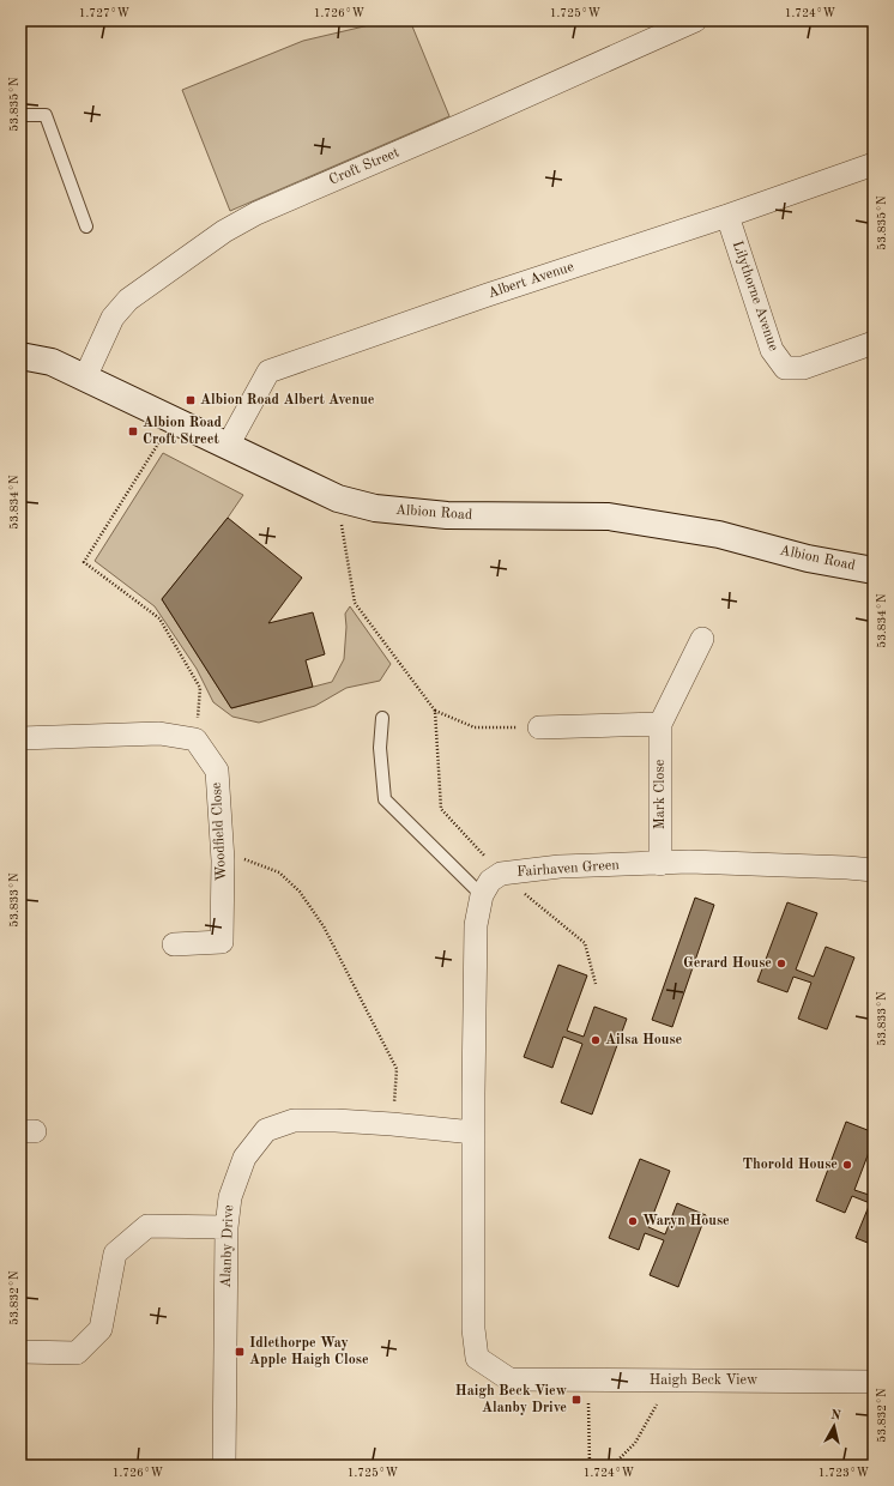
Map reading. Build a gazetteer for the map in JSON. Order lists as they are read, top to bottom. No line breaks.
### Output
{"streets":{"street":["Croft Street","Albert Avenue","Lilythorne Avenue","Albion Road","Mark Close","Woodfield Close","Fairhaven Green","Alanby Drive","Haigh Beck View"]},"crossings":[["Croft Street","Albion Road"],["Albert Avenue","Lilythorne Avenue"],["Albert Avenue","Albion Road"],["Mark Close","Fairhaven Green"],["Fairhaven Green","Alanby Drive"],["Fairhaven Green","Haigh Beck View"],["Alanby Drive","Haigh Beck View"]],"places":{"transit":["Albion Road Albert Avenue","Albion Road Croft Street","Idlethorpe Way Apple Haigh Close","Haigh Beck View Alanby Drive"],"other":["Gerard House","Ailsa House","Thorold House","Waryn House"]},"north":"top","coordinates":["1.727°W","1.726°W","1.725°W","1.724°W","53.835°N","53.834°N","53.833°N","53.832°N","1.723°W"]}
